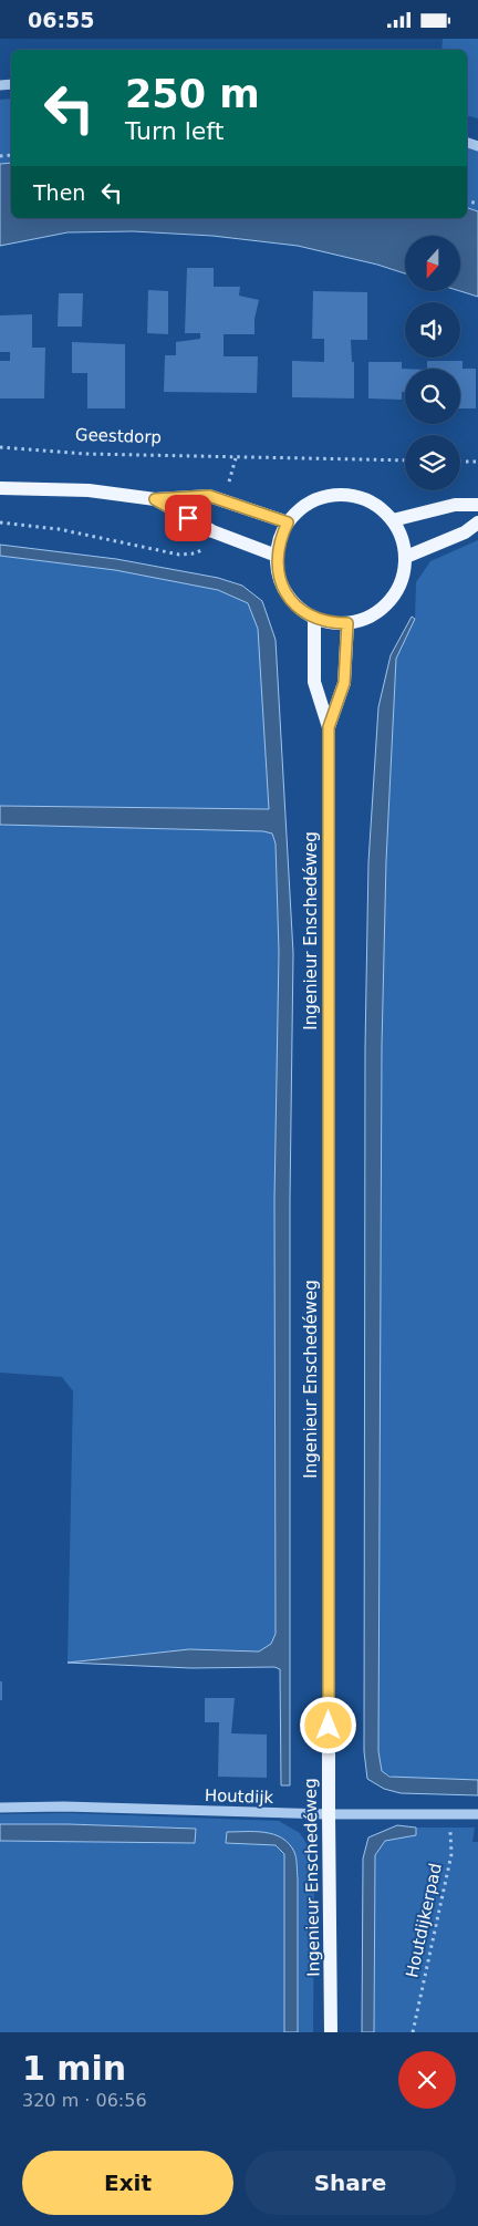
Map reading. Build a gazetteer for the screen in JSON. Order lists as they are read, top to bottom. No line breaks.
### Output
{"streets":{"main road":["Ingenieur Enschedéweg"],"street":["Houtdijk"],"path":["Geestdorp","Houtdijkerpad"]},"crossings":[["Ingenieur Enschedéweg","Houtdijk"],["Houtdijk","Houtdijkerpad"]],"north":"bottom","page":{"status":"06:55","turn":["250 m","Turn left"],"then":"Then","heading":["1 min","320 m · 06:56"],"buttons":["Exit","Share"]}}
